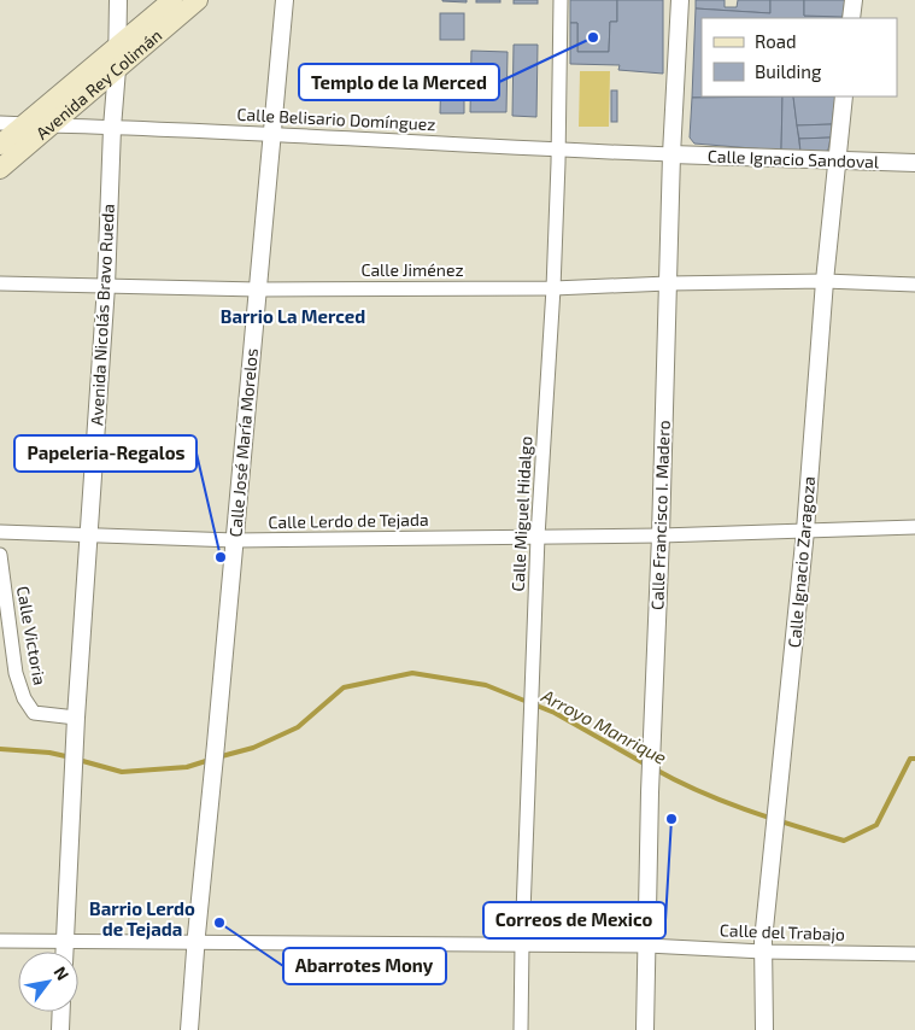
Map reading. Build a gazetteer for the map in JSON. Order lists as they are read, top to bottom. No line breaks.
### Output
{"streets":{"main road":["Avenida Rey Colimán"],"street":["Calle Belisario Domínguez","Calle Ignacio Sandoval","Calle Jiménez","Avenida Nicolás Bravo Rueda","Calle José María Morelos","Calle Miguel Hidalgo","Calle Francisco I. Madero","Calle Lerdo de Tejada","Calle Ignacio Zaragoza","Calle Victoria","Calle del Trabajo"]},"crossings":[["Avenida Rey Colimán","Calle Belisario Domínguez"],["Avenida Rey Colimán","Avenida Nicolás Bravo Rueda"],["Calle Belisario Domínguez","Calle Ignacio Sandoval"],["Calle Belisario Domínguez","Avenida Nicolás Bravo Rueda"],["Calle Belisario Domínguez","Calle José María Morelos"],["Calle Belisario Domínguez","Calle Miguel Hidalgo"],["Calle Belisario Domínguez","Calle Francisco I. Madero"],["Calle Ignacio Sandoval","Calle Francisco I. Madero"],["Calle Ignacio Sandoval","Calle Ignacio Zaragoza"],["Calle Jiménez","Avenida Nicolás Bravo Rueda"],["Calle Jiménez","Calle José María Morelos"],["Calle Jiménez","Calle Miguel Hidalgo"],["Calle Jiménez","Calle Francisco I. Madero"],["Calle Jiménez","Calle Ignacio Zaragoza"],["Avenida Nicolás Bravo Rueda","Calle Lerdo de Tejada"],["Avenida Nicolás Bravo Rueda","Calle Victoria"],["Avenida Nicolás Bravo Rueda","Calle del Trabajo"],["Calle José María Morelos","Calle Lerdo de Tejada"],["Calle José María Morelos","Calle del Trabajo"],["Calle Miguel Hidalgo","Calle Lerdo de Tejada"],["Calle Miguel Hidalgo","Calle del Trabajo"],["Calle Francisco I. Madero","Calle Lerdo de Tejada"],["Calle Francisco I. Madero","Calle del Trabajo"],["Calle Lerdo de Tejada","Calle Ignacio Zaragoza"],["Calle Ignacio Zaragoza","Calle del Trabajo"]],"districts":["Barrio La Merced","Barrio Lerdo de Tejada"],"water":["Arroyo Manrique"],"places":["Templo de la Merced","Papeleria-Regalos","Correos de Mexico","Abarrotes Mony"],"legend":["Road","Building"],"north":"top right"}
